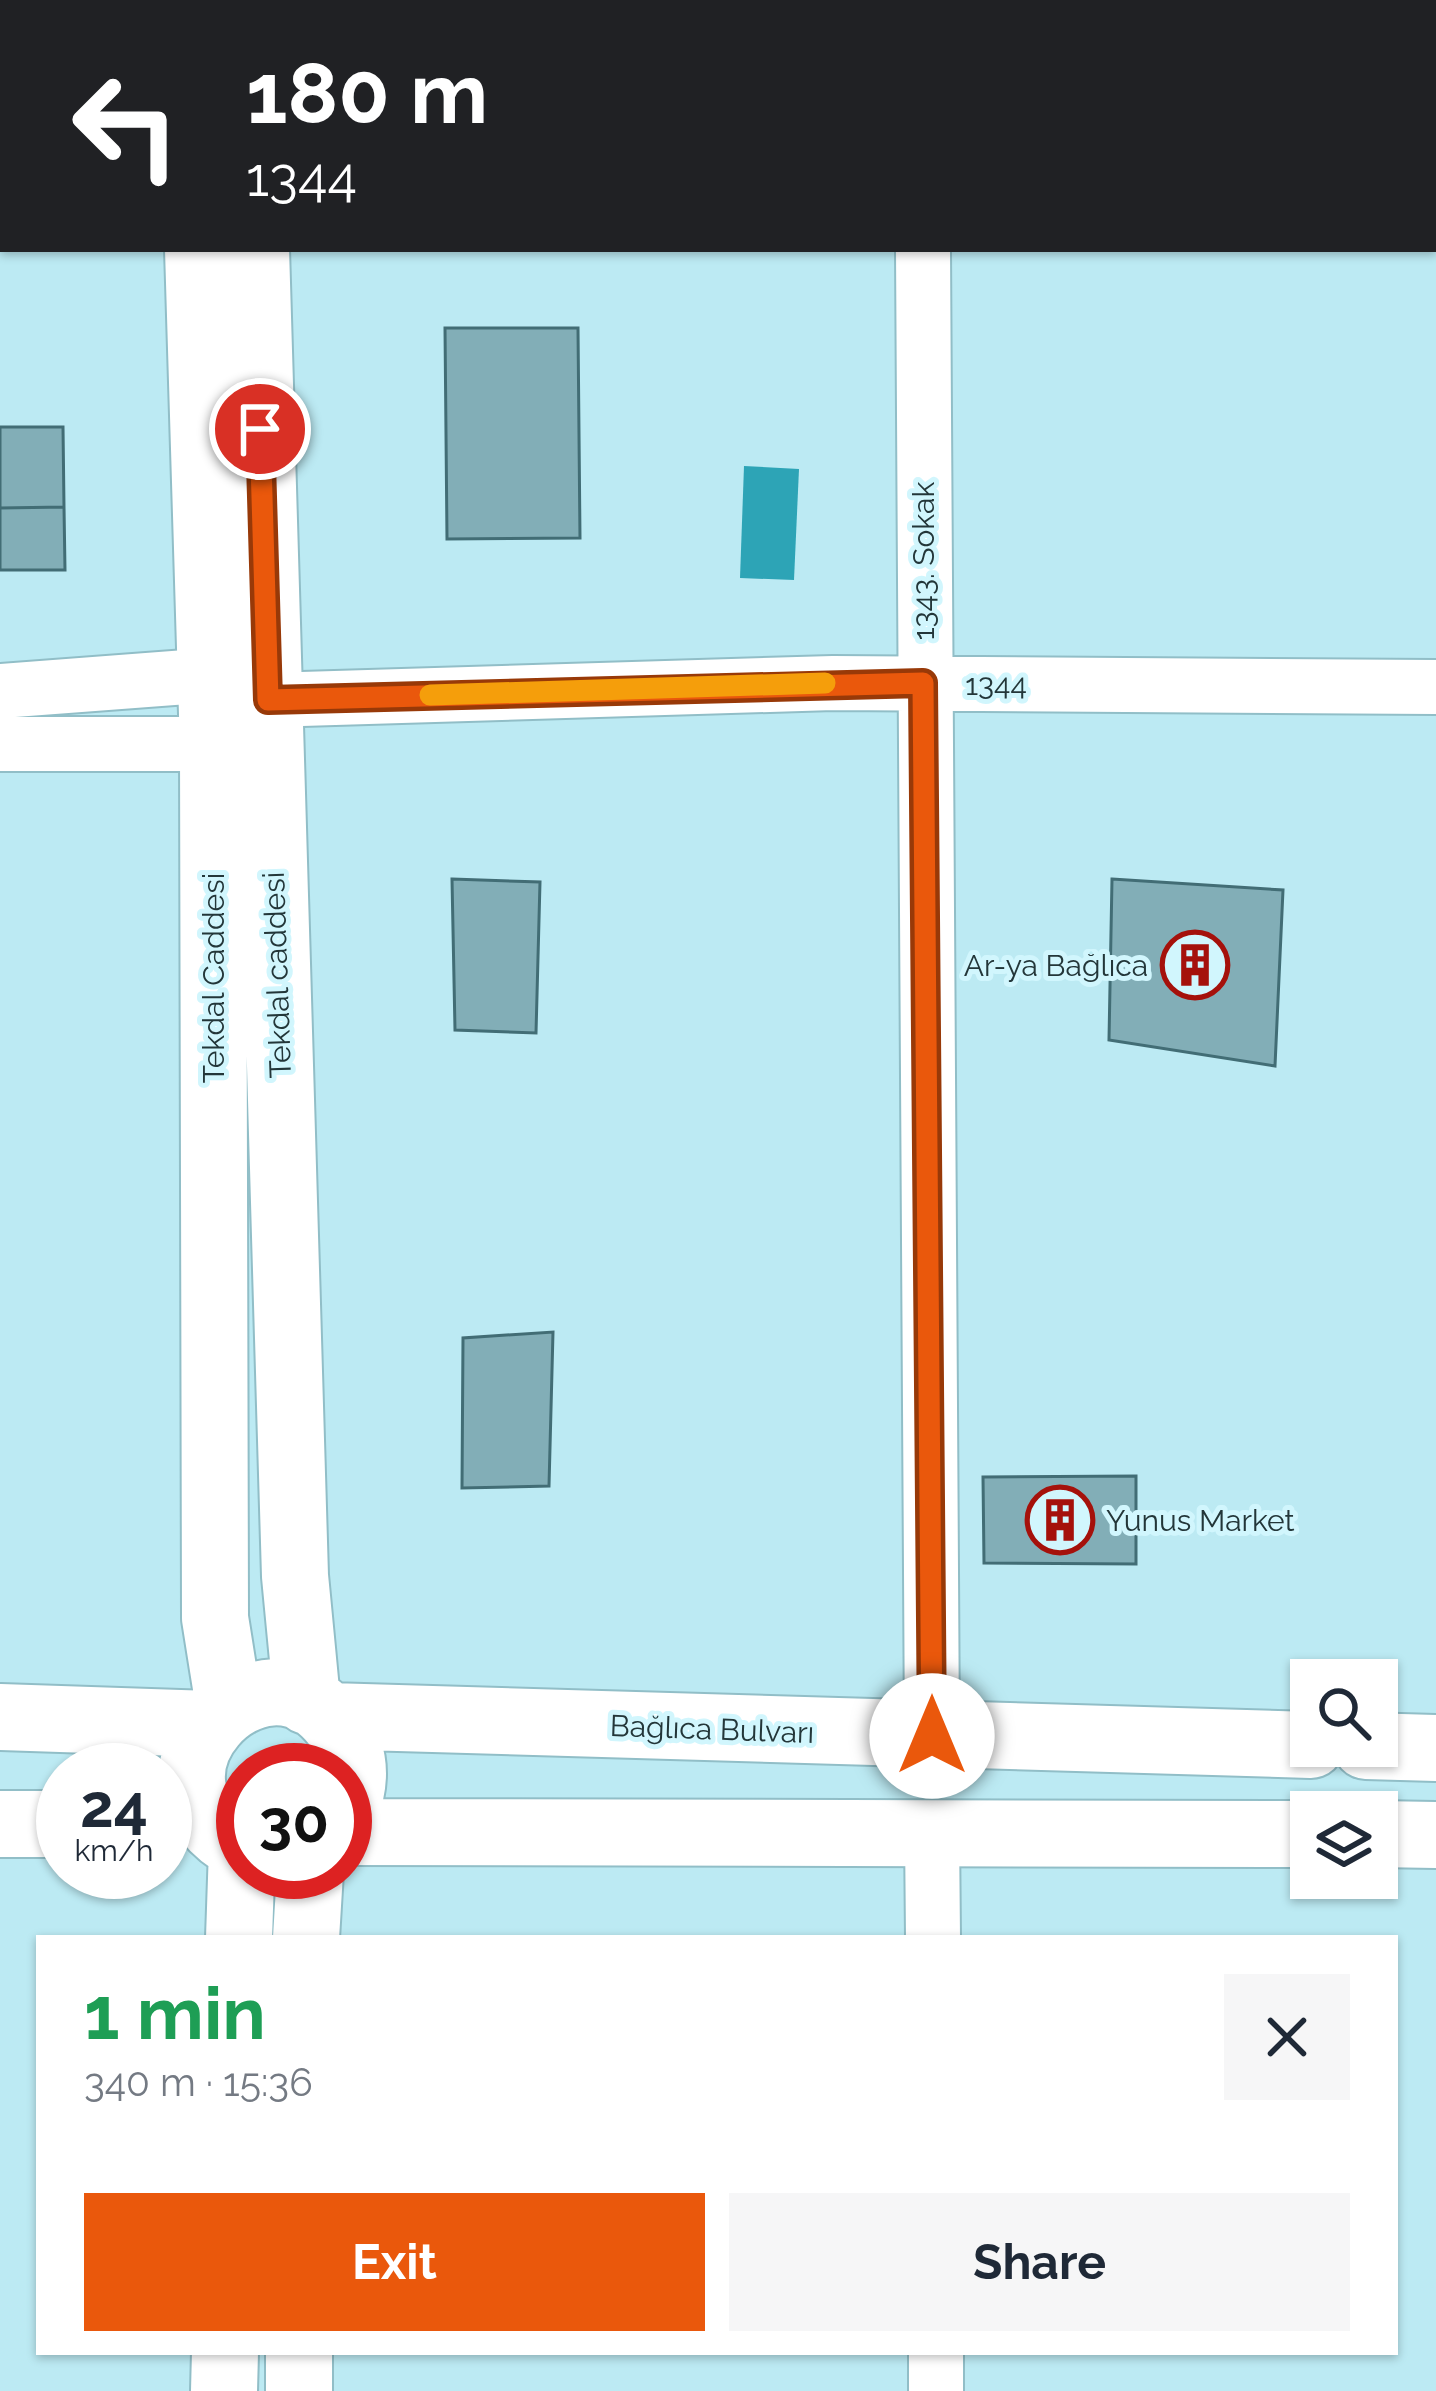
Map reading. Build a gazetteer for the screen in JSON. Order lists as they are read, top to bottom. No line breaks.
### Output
{"streets":{"main road":["Tekdal caddesi","Tekdal Caddesi","Bağlıca Bulvarı"],"street":["1343. Sokak","1344"]},"crossings":[["1343. Sokak","1344"],["1343. Sokak","Bağlıca Bulvarı"],["1344","Tekdal caddesi"],["1344","Tekdal Caddesi"],["Tekdal caddesi","Tekdal Caddesi"],["Tekdal caddesi","Bağlıca Bulvarı"],["Tekdal Caddesi","Bağlıca Bulvarı"]],"places":{"building":["Ar-ya Bağlıca","Yunus Market"]},"page":{"turn":["180 m","1344"],"speed":"24 km/h","limit":"30","heading":["1 min","340 m · 15:36"],"buttons":["Exit","Share"]}}
